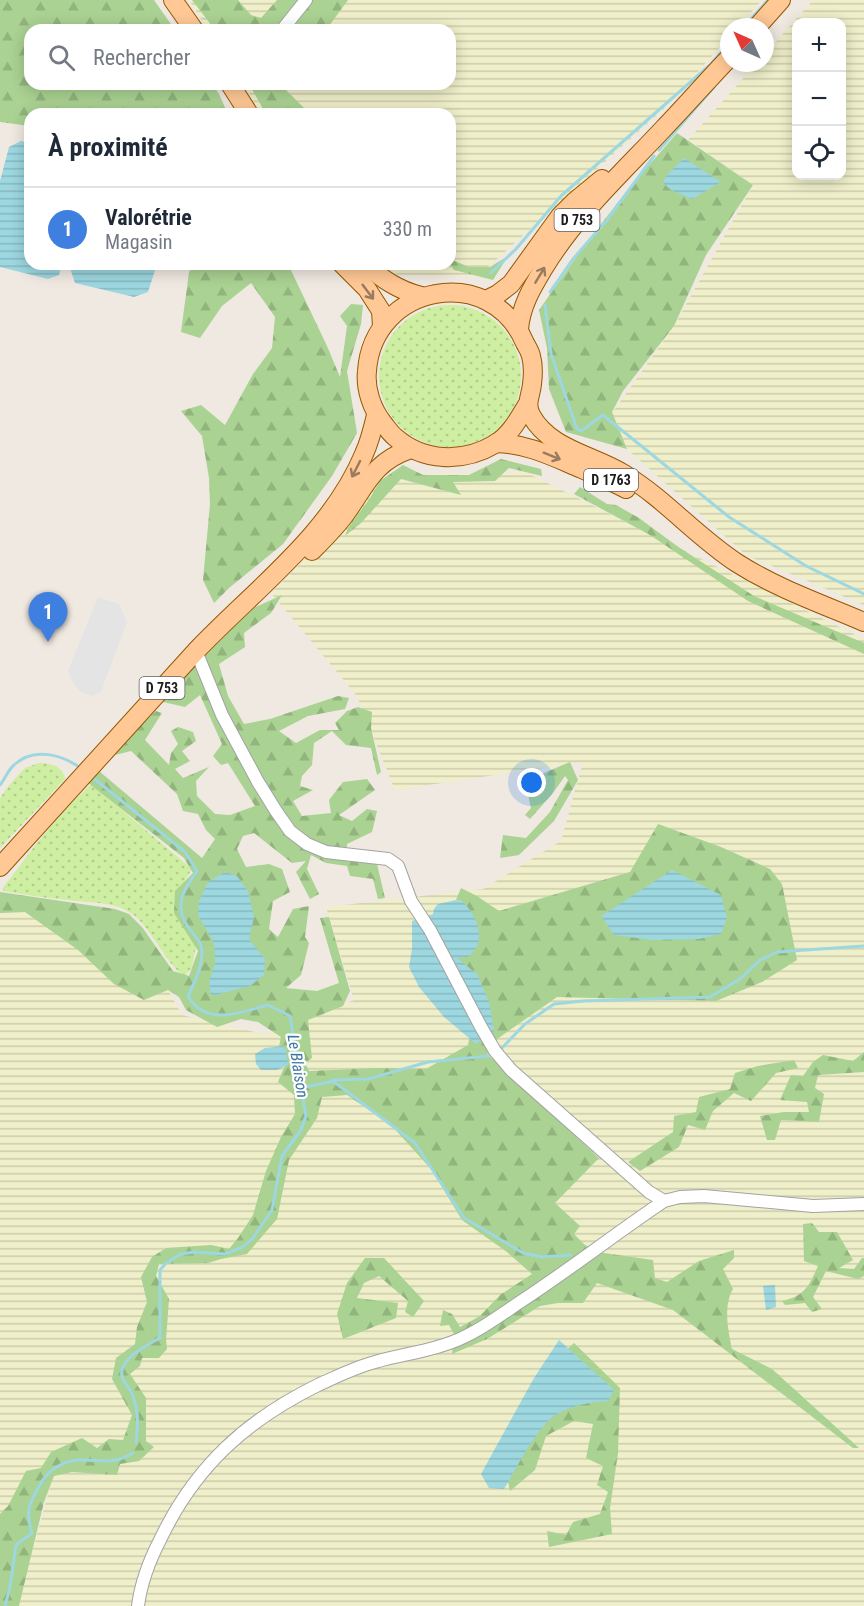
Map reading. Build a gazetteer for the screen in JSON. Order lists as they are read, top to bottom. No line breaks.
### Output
{"streets":{"main road":["D 753","D 1763"]},"crossings":[["D 753","D 1763"]],"water":["Le Blaison"],"north":"top left","page":{"map_buttons":["+","−"],"search":"Rechercher","heading":"À proximité","list":[{"mark":"1","name":"Valorétrie","note":"Magasin","value":"330 m"}],"pins":"1"}}
